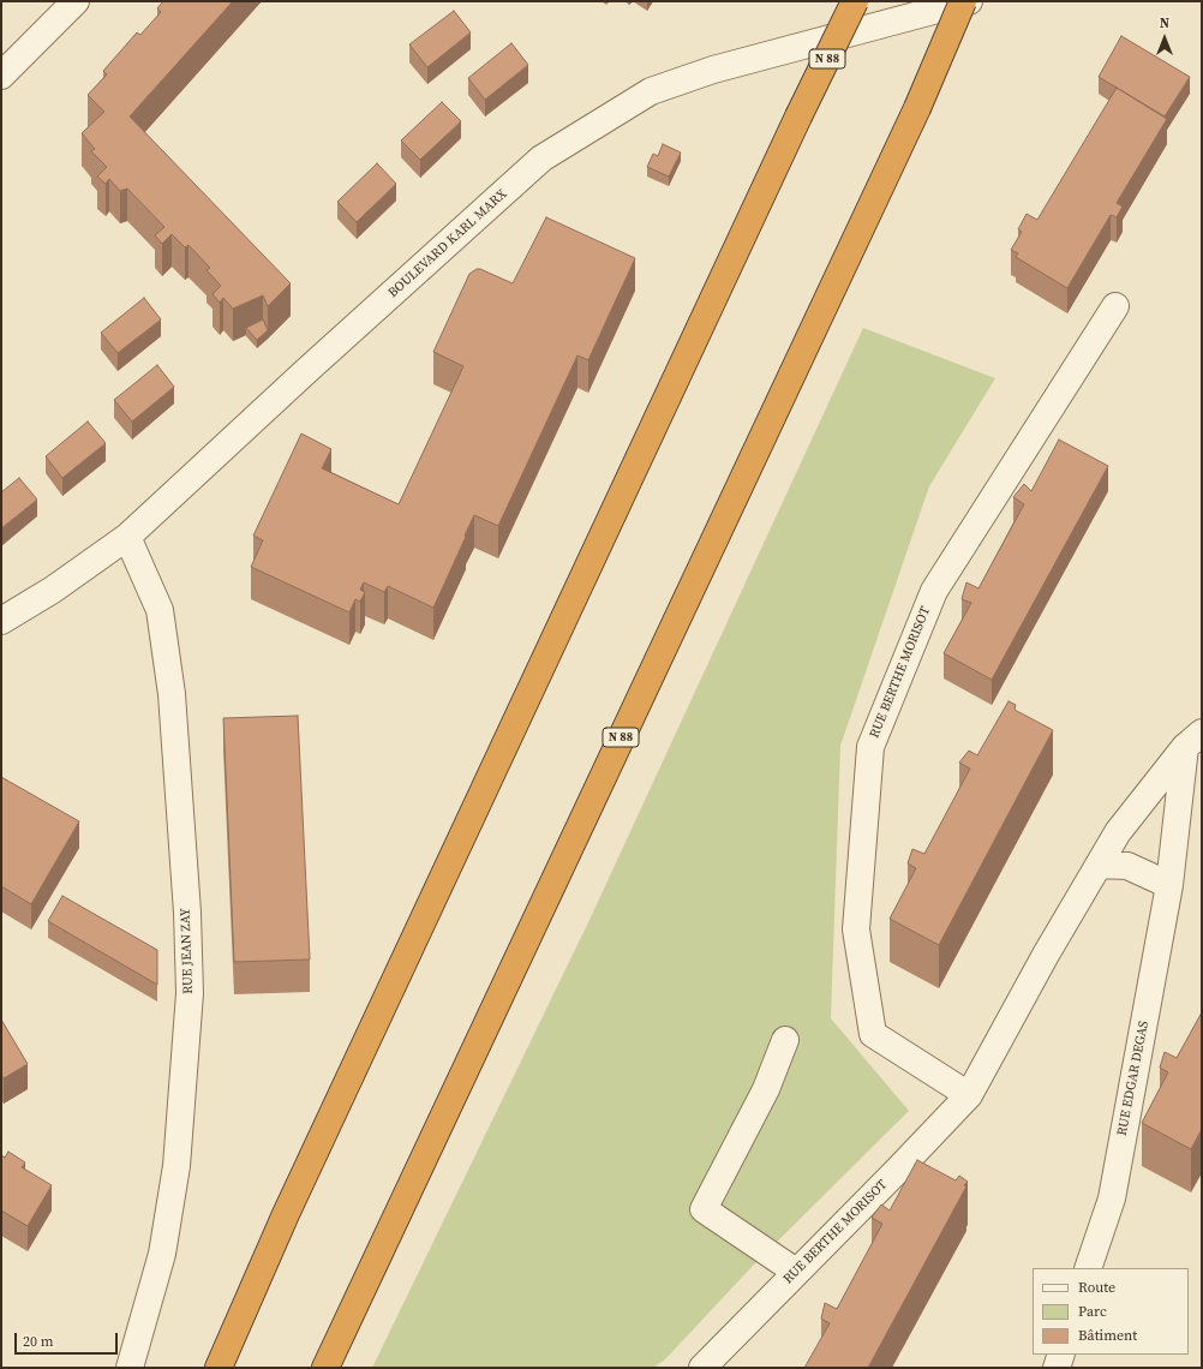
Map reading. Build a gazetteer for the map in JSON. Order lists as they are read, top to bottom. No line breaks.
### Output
{"streets":{"highway":["N 88"],"street":["BOULEVARD KARL MARX","RUE BERTHE MORISOT","RUE JEAN ZAY","RUE EDGAR DEGAS"]},"crossings":[["BOULEVARD KARL MARX","RUE JEAN ZAY"],["RUE BERTHE MORISOT","RUE EDGAR DEGAS"]],"legend":["Route","Parc","Bâtiment"],"scale_bar":"20 m","north":"top"}
